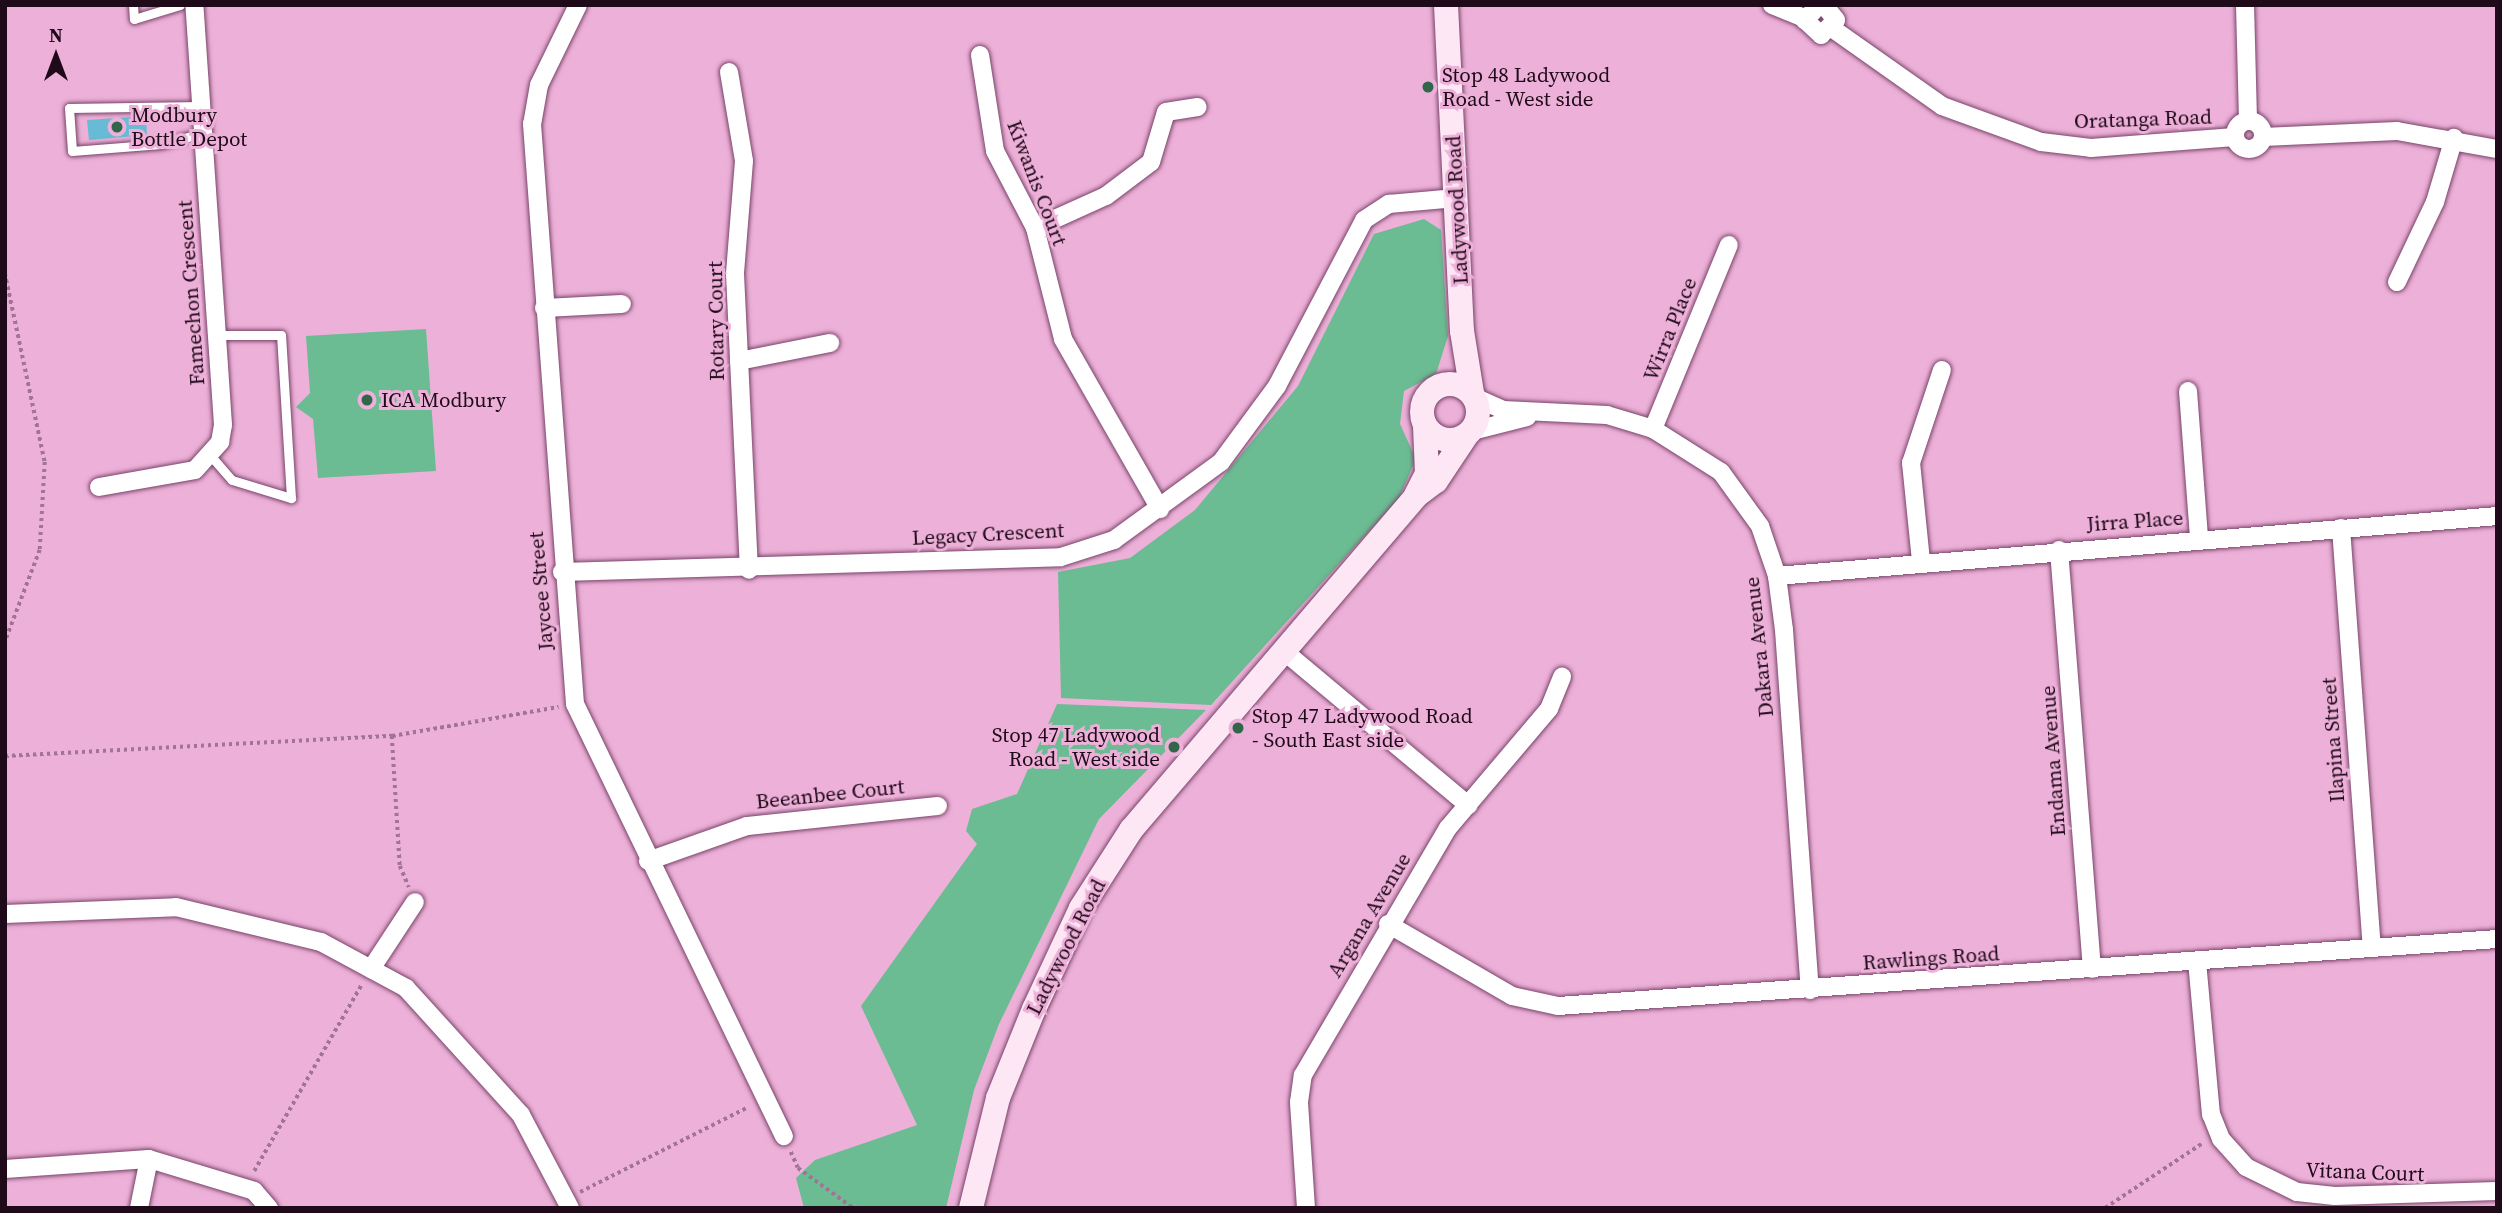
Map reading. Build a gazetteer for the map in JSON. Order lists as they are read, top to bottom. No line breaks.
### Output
{"streets":{"street":["Oratanga Road","Kiwanis Court","Ladywood Road","Famechon Crescent","Rotary Court","Wirra Place","Jirra Place","Legacy Crescent","Jaycee Street","Dakara Avenue","Ilapina Street","Endama Avenue","Beeanbee Court","Argana Avenue","Rawlings Road","Vitana Court"]},"crossings":[["Kiwanis Court","Legacy Crescent"],["Ladywood Road","Legacy Crescent"],["Ladywood Road","Dakara Avenue"],["Rotary Court","Legacy Crescent"],["Wirra Place","Dakara Avenue"],["Jirra Place","Dakara Avenue"],["Jirra Place","Ilapina Street"],["Jirra Place","Endama Avenue"],["Legacy Crescent","Jaycee Street"],["Jaycee Street","Beeanbee Court"],["Dakara Avenue","Rawlings Road"],["Ilapina Street","Rawlings Road"],["Endama Avenue","Rawlings Road"],["Argana Avenue","Rawlings Road"],["Rawlings Road","Vitana Court"]],"places":["Stop 48 Ladywood Road - West side","Modbury Bottle Depot","ICA Modbury","Stop 47 Ladywood Road - South East side","Stop 47 Ladywood Road - West side"],"north":"top"}
